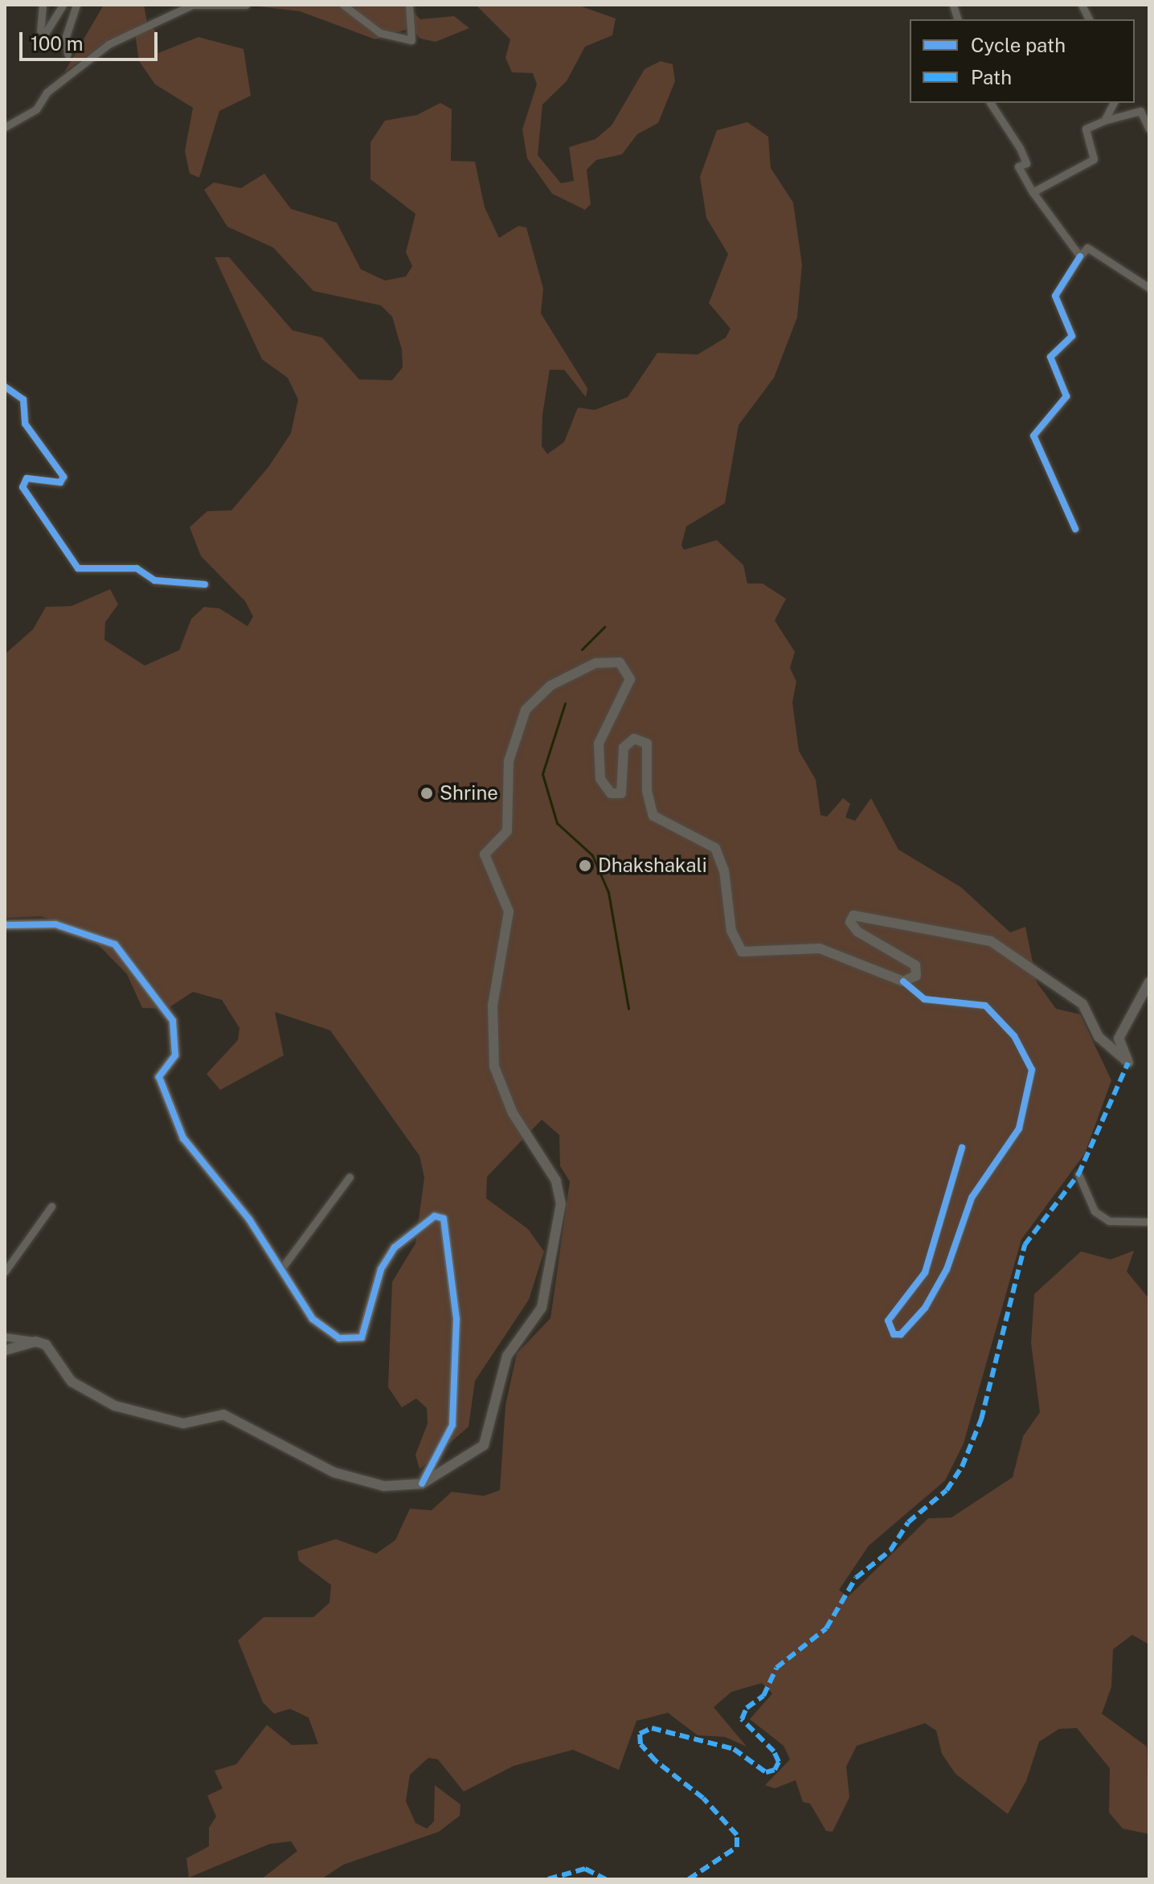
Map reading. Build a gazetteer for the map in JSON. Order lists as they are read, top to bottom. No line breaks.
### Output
{"places":["Shrine","Dhakshakali"],"legend":["Cycle path","Path"],"scale_bar":"100 m"}
